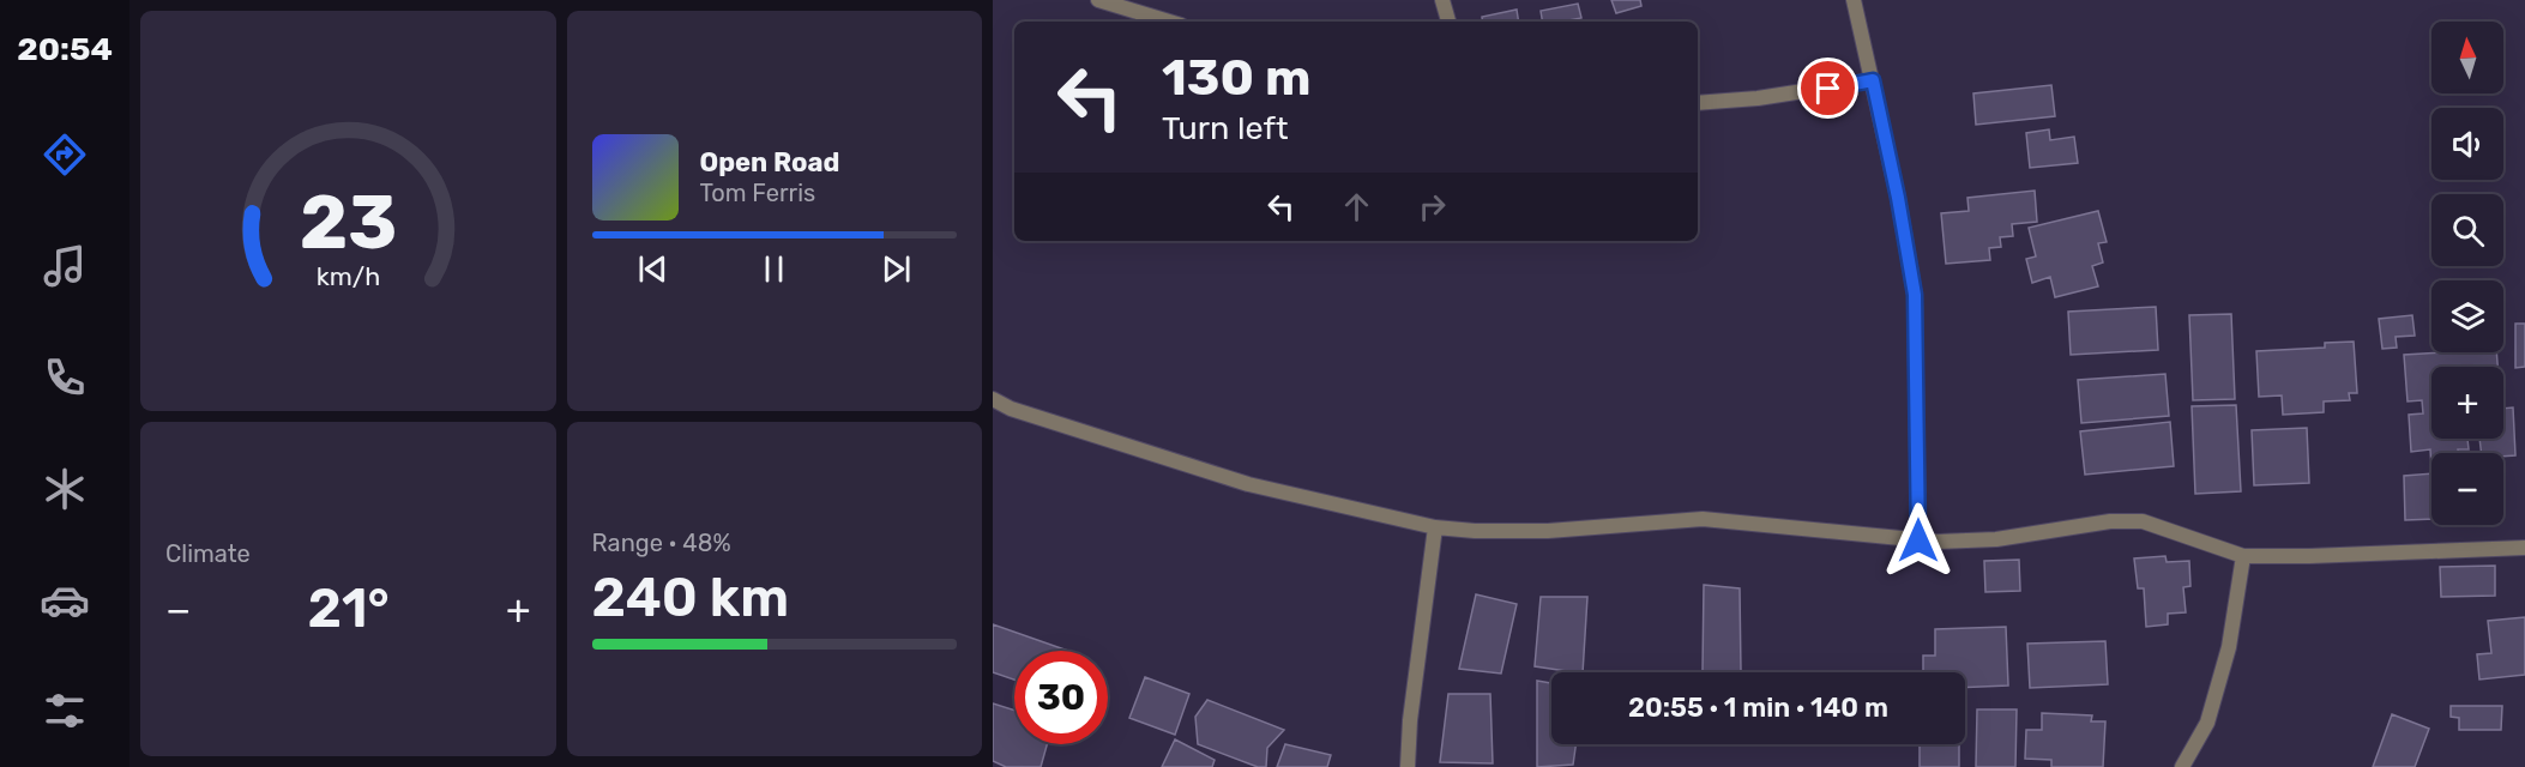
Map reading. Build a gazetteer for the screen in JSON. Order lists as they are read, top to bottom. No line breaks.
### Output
{"north":"top","page":{"tabs":"20:54","map_buttons":["+","−"],"turn":["130 m","Turn left"],"song":["Open Road","Tom Ferris"],"tile":["Climate",["Range · 48%","240 km"]],"heat":["−","21°","+"],"limit":"30","trip":"20:55 · 1 min · 140 m","gauge":["23","km/h"]}}
